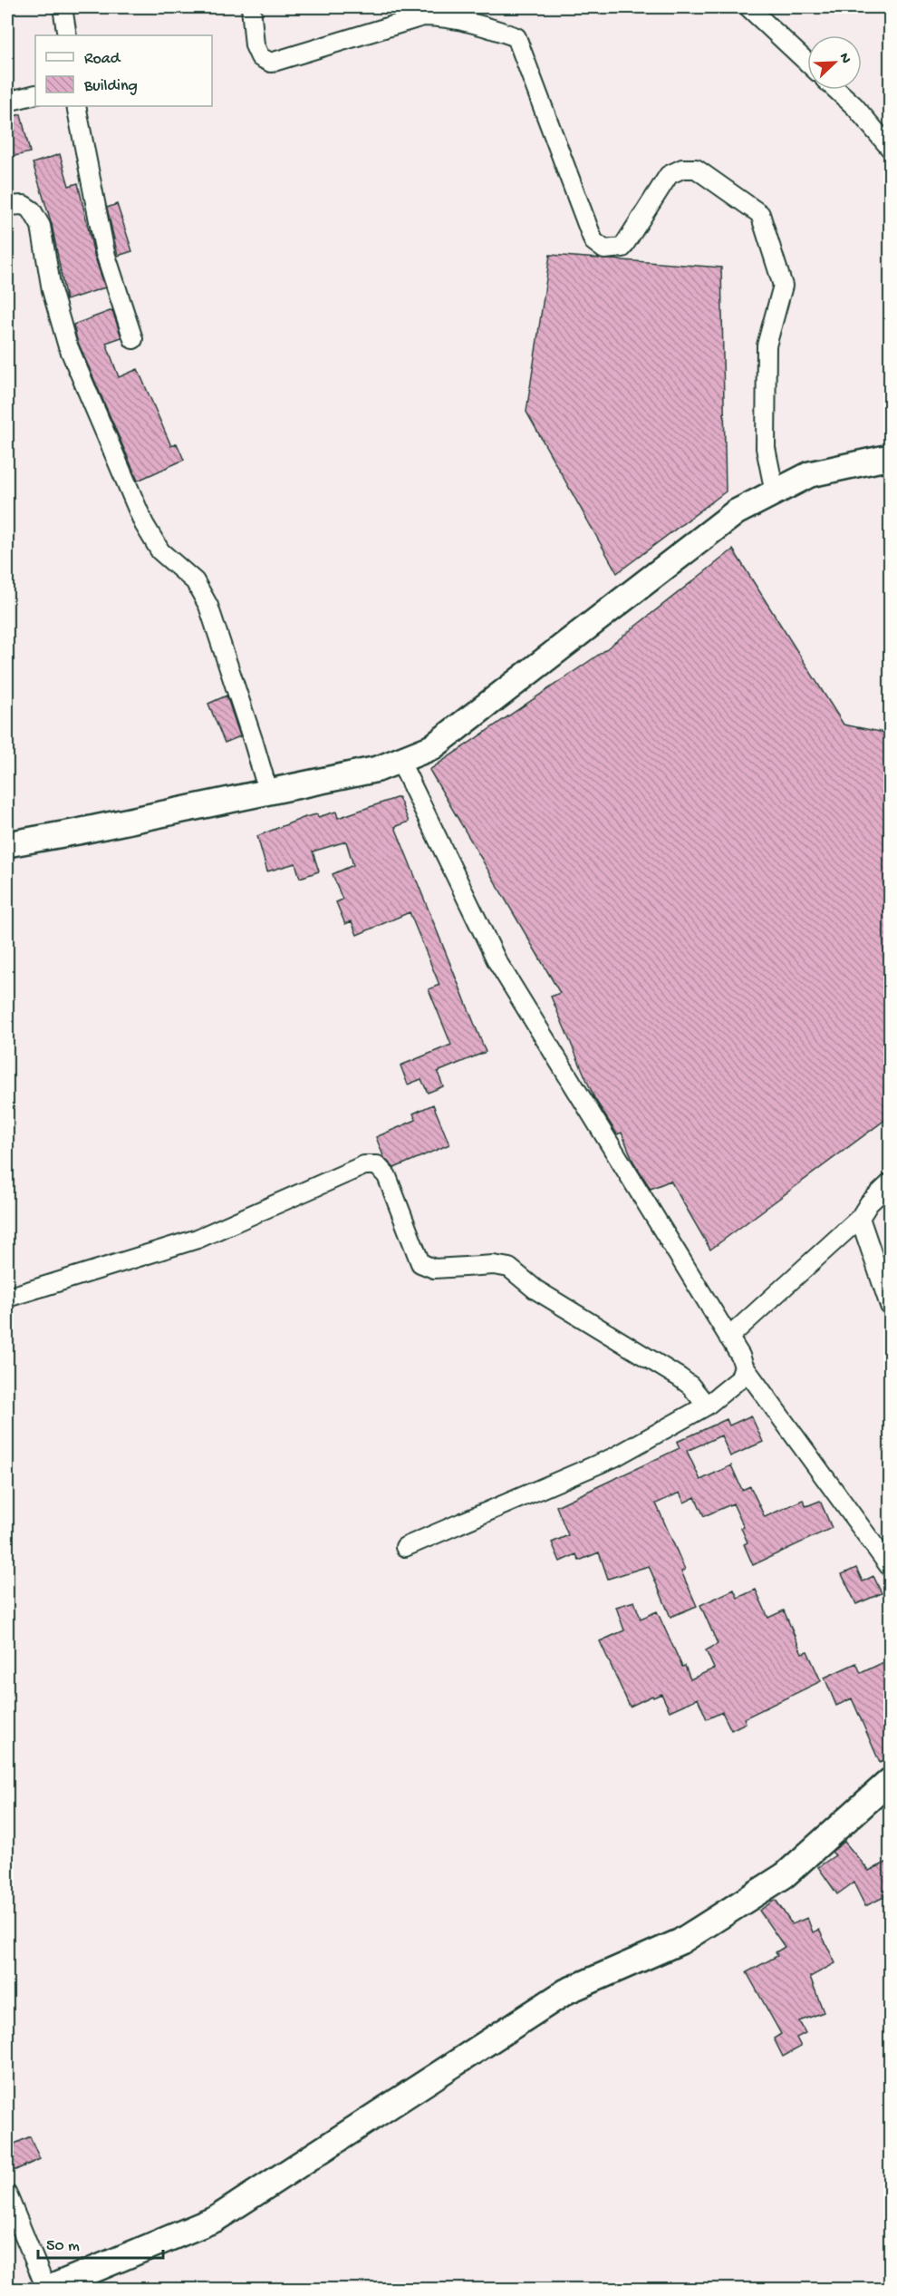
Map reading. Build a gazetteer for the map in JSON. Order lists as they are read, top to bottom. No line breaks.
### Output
{"legend":["Road","Building"],"scale_bar":"50 m","north":"top right"}
